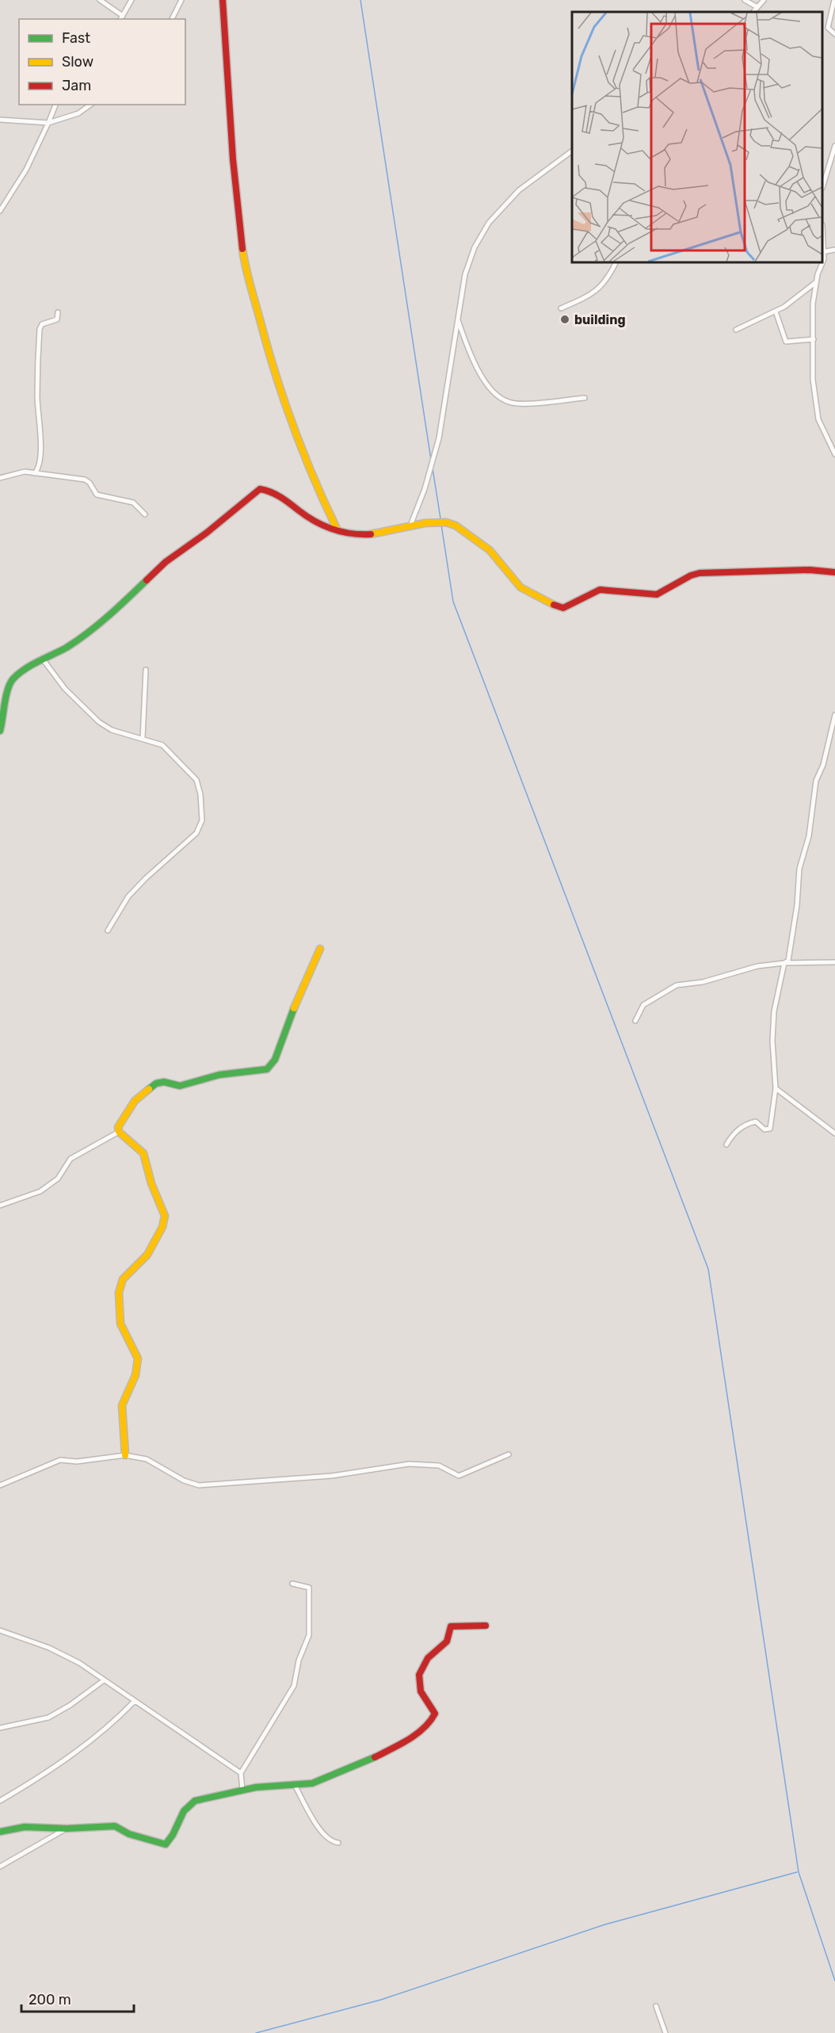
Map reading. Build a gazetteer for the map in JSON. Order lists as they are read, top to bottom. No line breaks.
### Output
{"places":["building"],"legend":["Fast","Slow","Jam"],"scale_bar":"200 m"}
